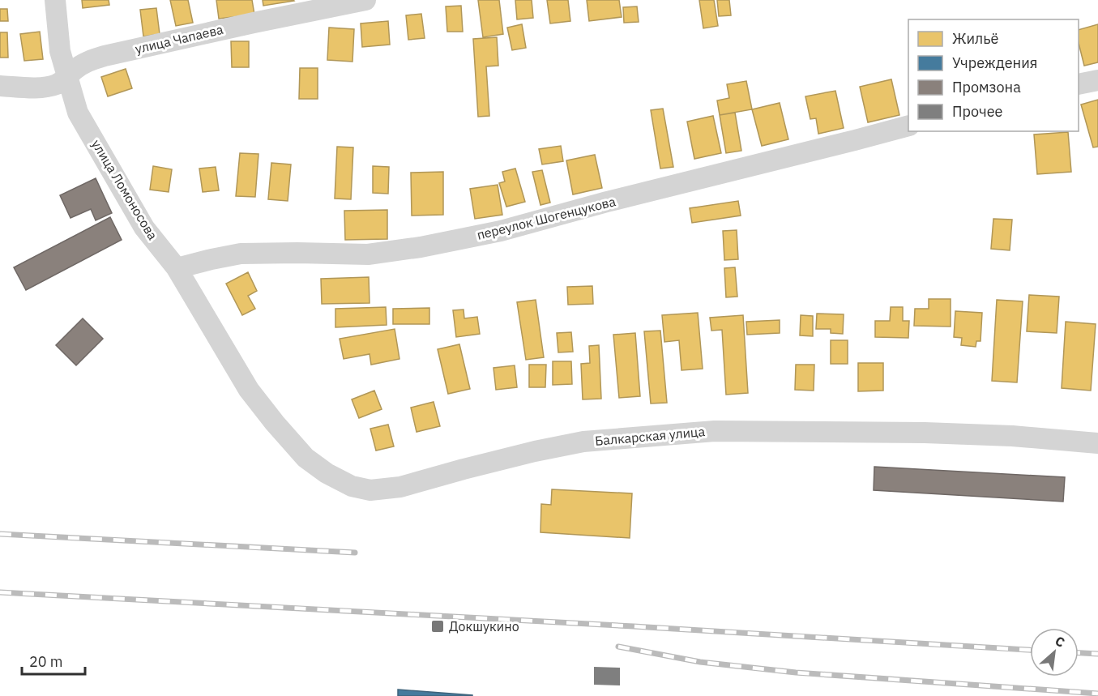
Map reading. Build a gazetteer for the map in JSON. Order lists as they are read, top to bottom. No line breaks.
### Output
{"streets":{"street":["улица Чапаева","улица Ломоносова","переулок Шогенцукова","Балкарская улица"]},"crossings":[["улица Чапаева","улица Ломоносова"],["улица Ломоносова","переулок Шогенцукова"],["улица Ломоносова","Балкарская улица"]],"places":{"transit":["Докшукино"]},"legend":["Жильё","Учреждения","Промзона","Прочее"],"scale_bar":"20 m","north":"top right"}
